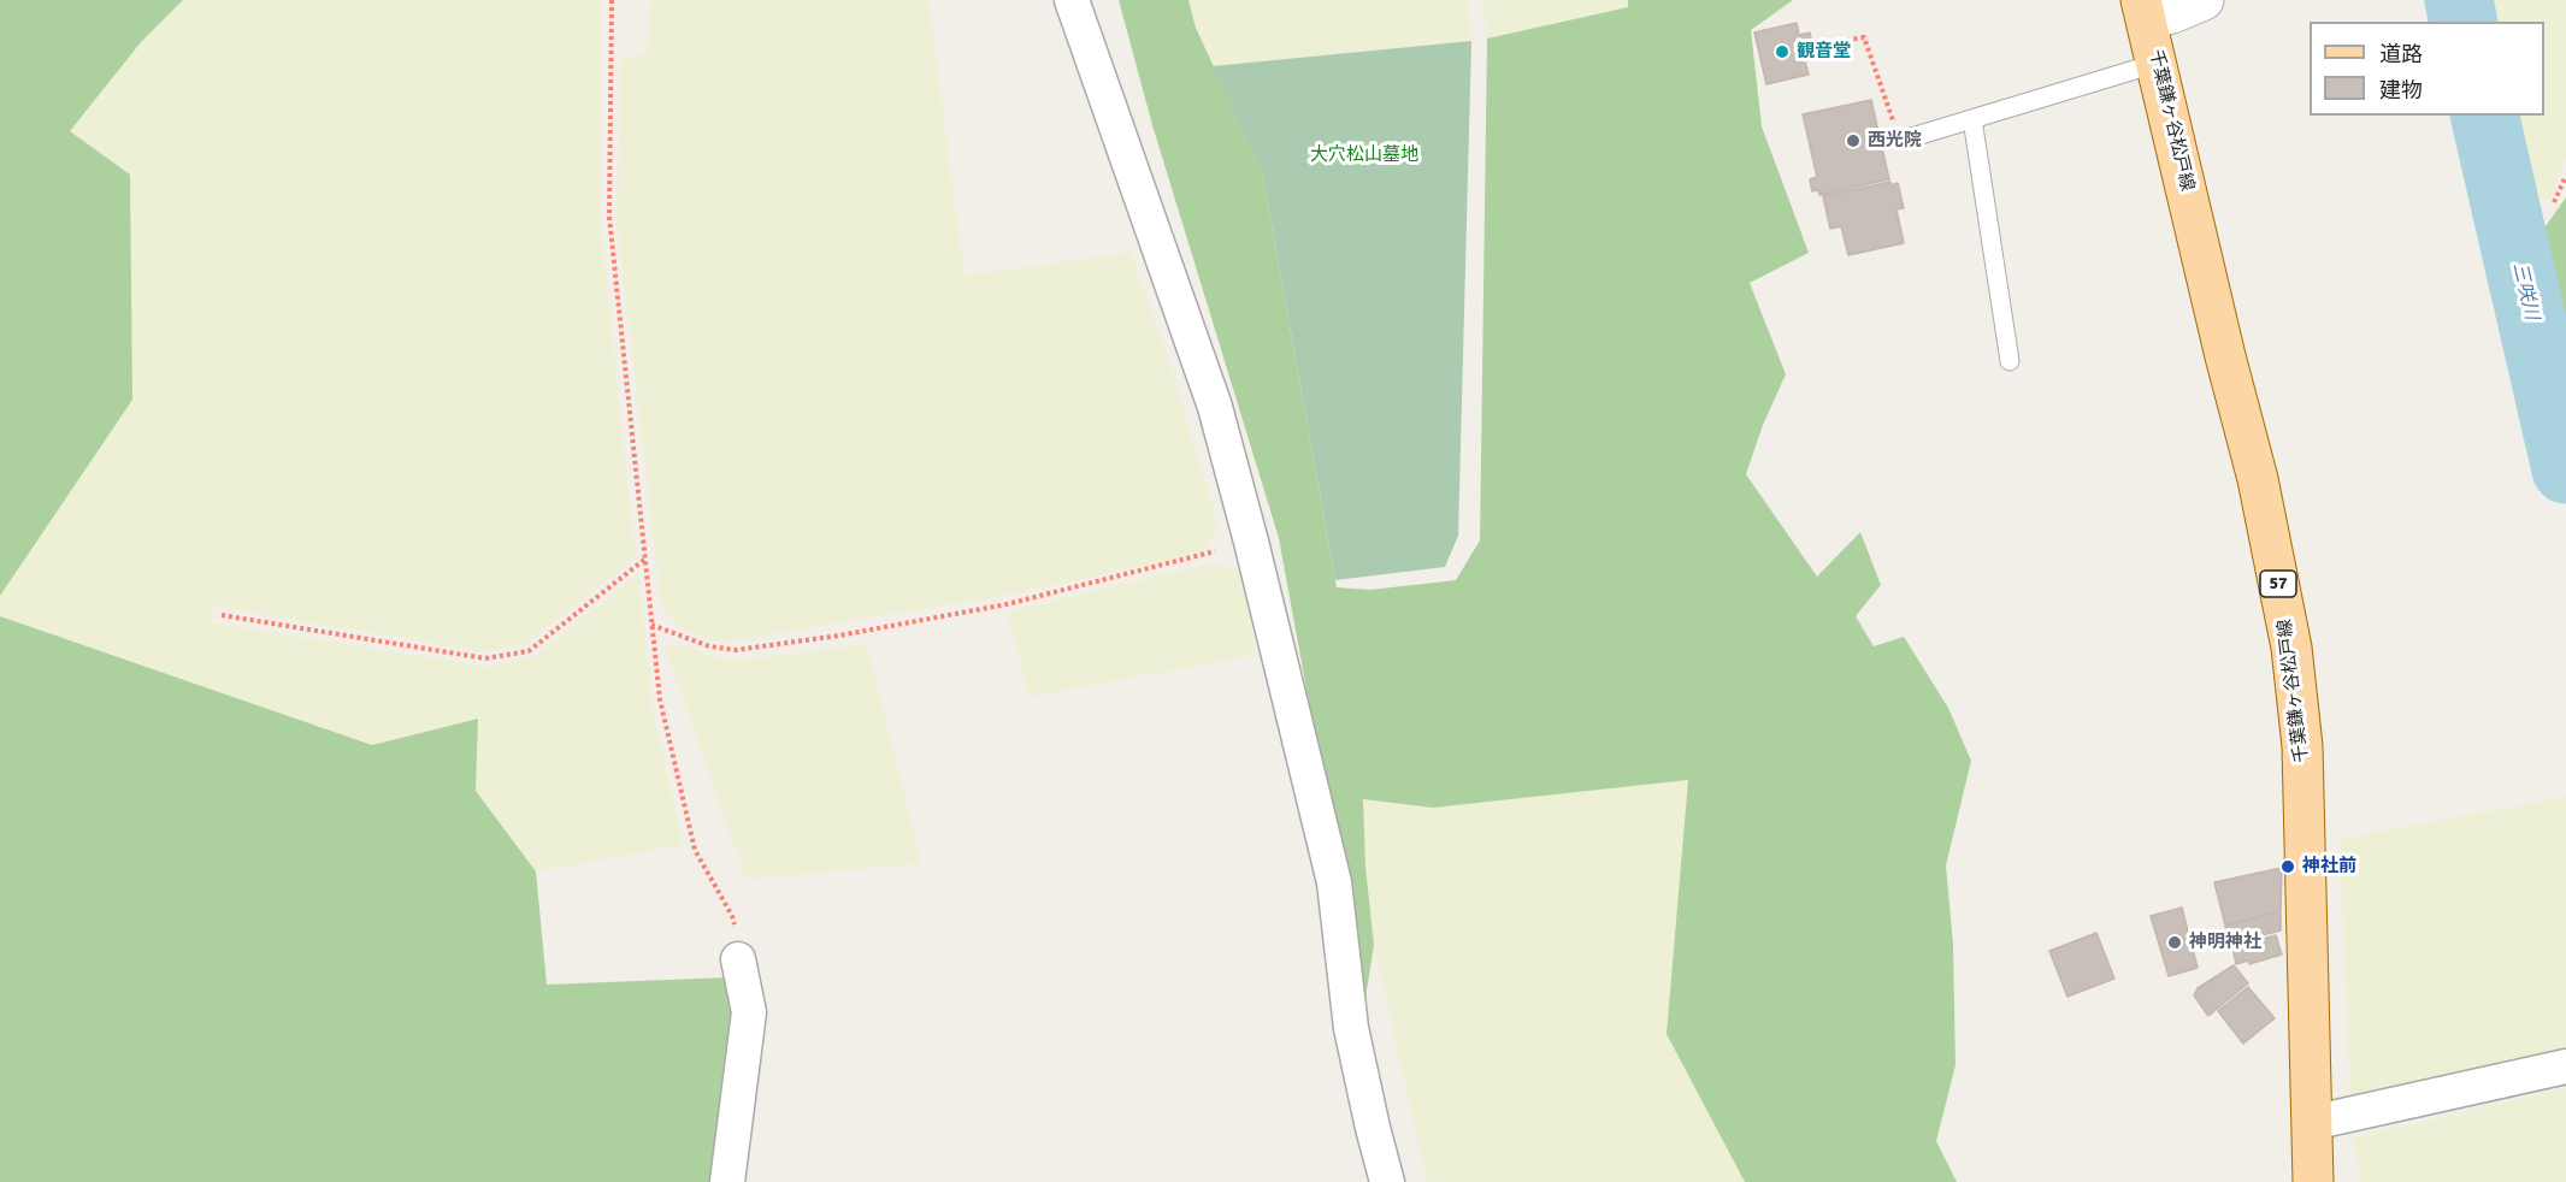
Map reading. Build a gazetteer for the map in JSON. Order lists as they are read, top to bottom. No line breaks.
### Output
{"streets":{"main road":["千葉鎌ヶ谷松戸線","57"]},"water":["三咲川"],"parks":["大穴松山墓地"],"places":["観音堂","西光院","神社前","神明神社"],"legend":["道路","建物"]}
